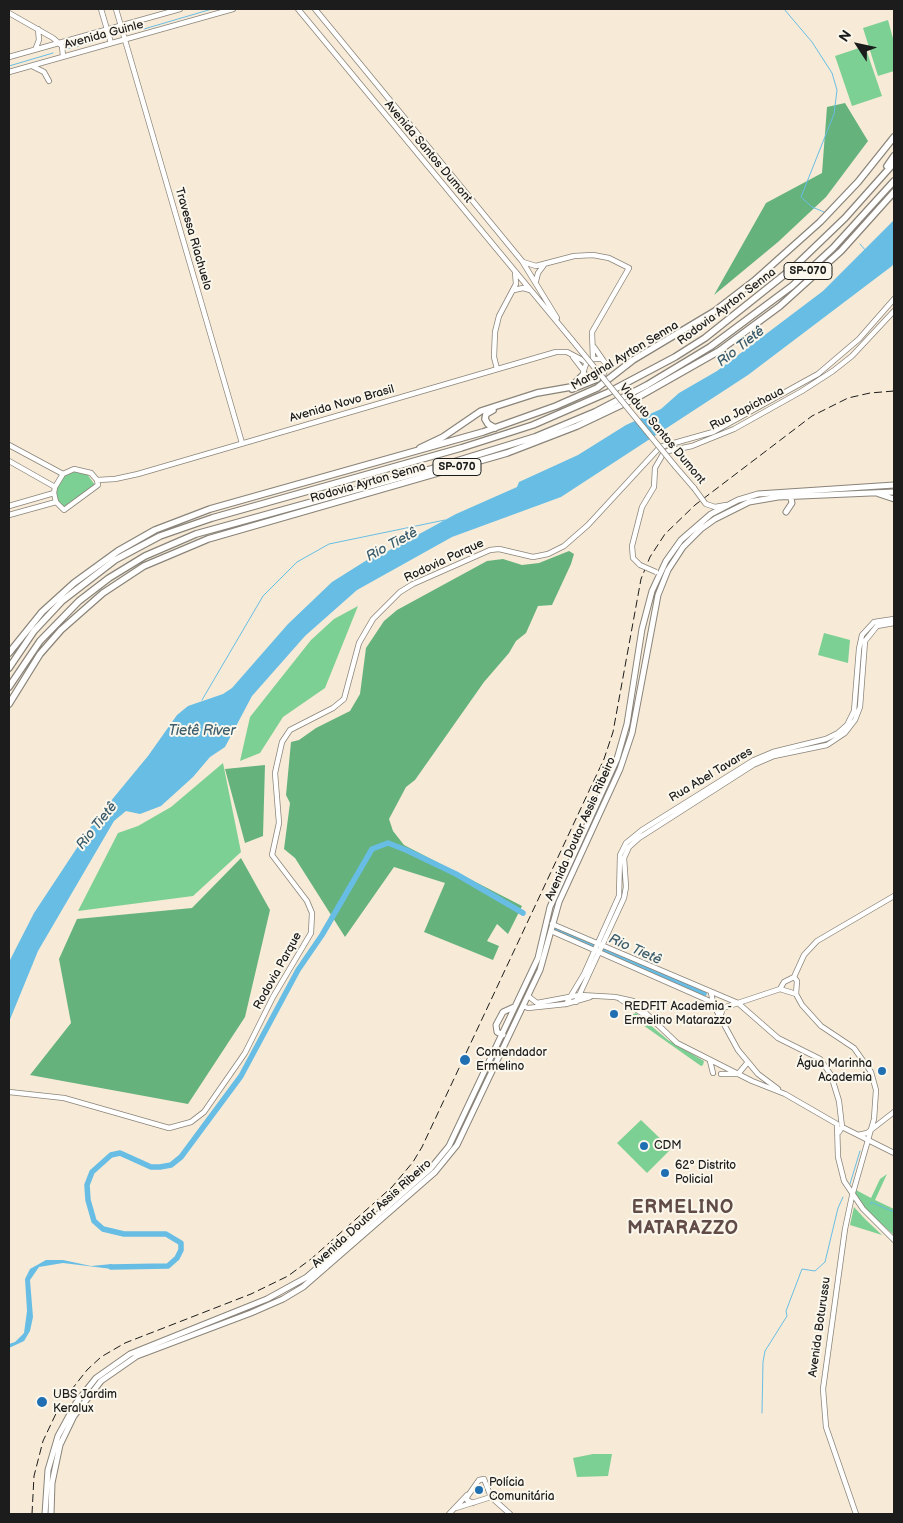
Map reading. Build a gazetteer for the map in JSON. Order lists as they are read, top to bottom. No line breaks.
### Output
{"streets":{"highway":["SP-070","Rodovia Ayrton Senna","Marginal Ayrton Senna"],"main road":["Avenida Doutor Assis Ribeiro"],"street":["Avenida Guinle","Avenida Santos Dumont","Travessa Riachuelo","Avenida Novo Brasil","Rua Japichaua","Viaduto Santos Dumont","Rodovia Parque","Rua Abel Tavares","Avenida Boturussu"]},"crossings":[["Avenida Guinle","Travessa Riachuelo"],["Avenida Santos Dumont","Viaduto Santos Dumont"],["Travessa Riachuelo","Avenida Novo Brasil"],["Rua Japichaua","Avenida Doutor Assis Ribeiro"],["Viaduto Santos Dumont","Avenida Doutor Assis Ribeiro"]],"districts":["ERMELINO MATARAZZO"],"water":["Rio Tietê","Tietê River"],"places":["REDFIT Academia - Ermelino Matarazzo","Comendador Ermelino","Água Marinha Academia","CDM","62º Distrito Policial","UBS Jardim Keralux","Polícia Comunitária"],"north":"top left"}
